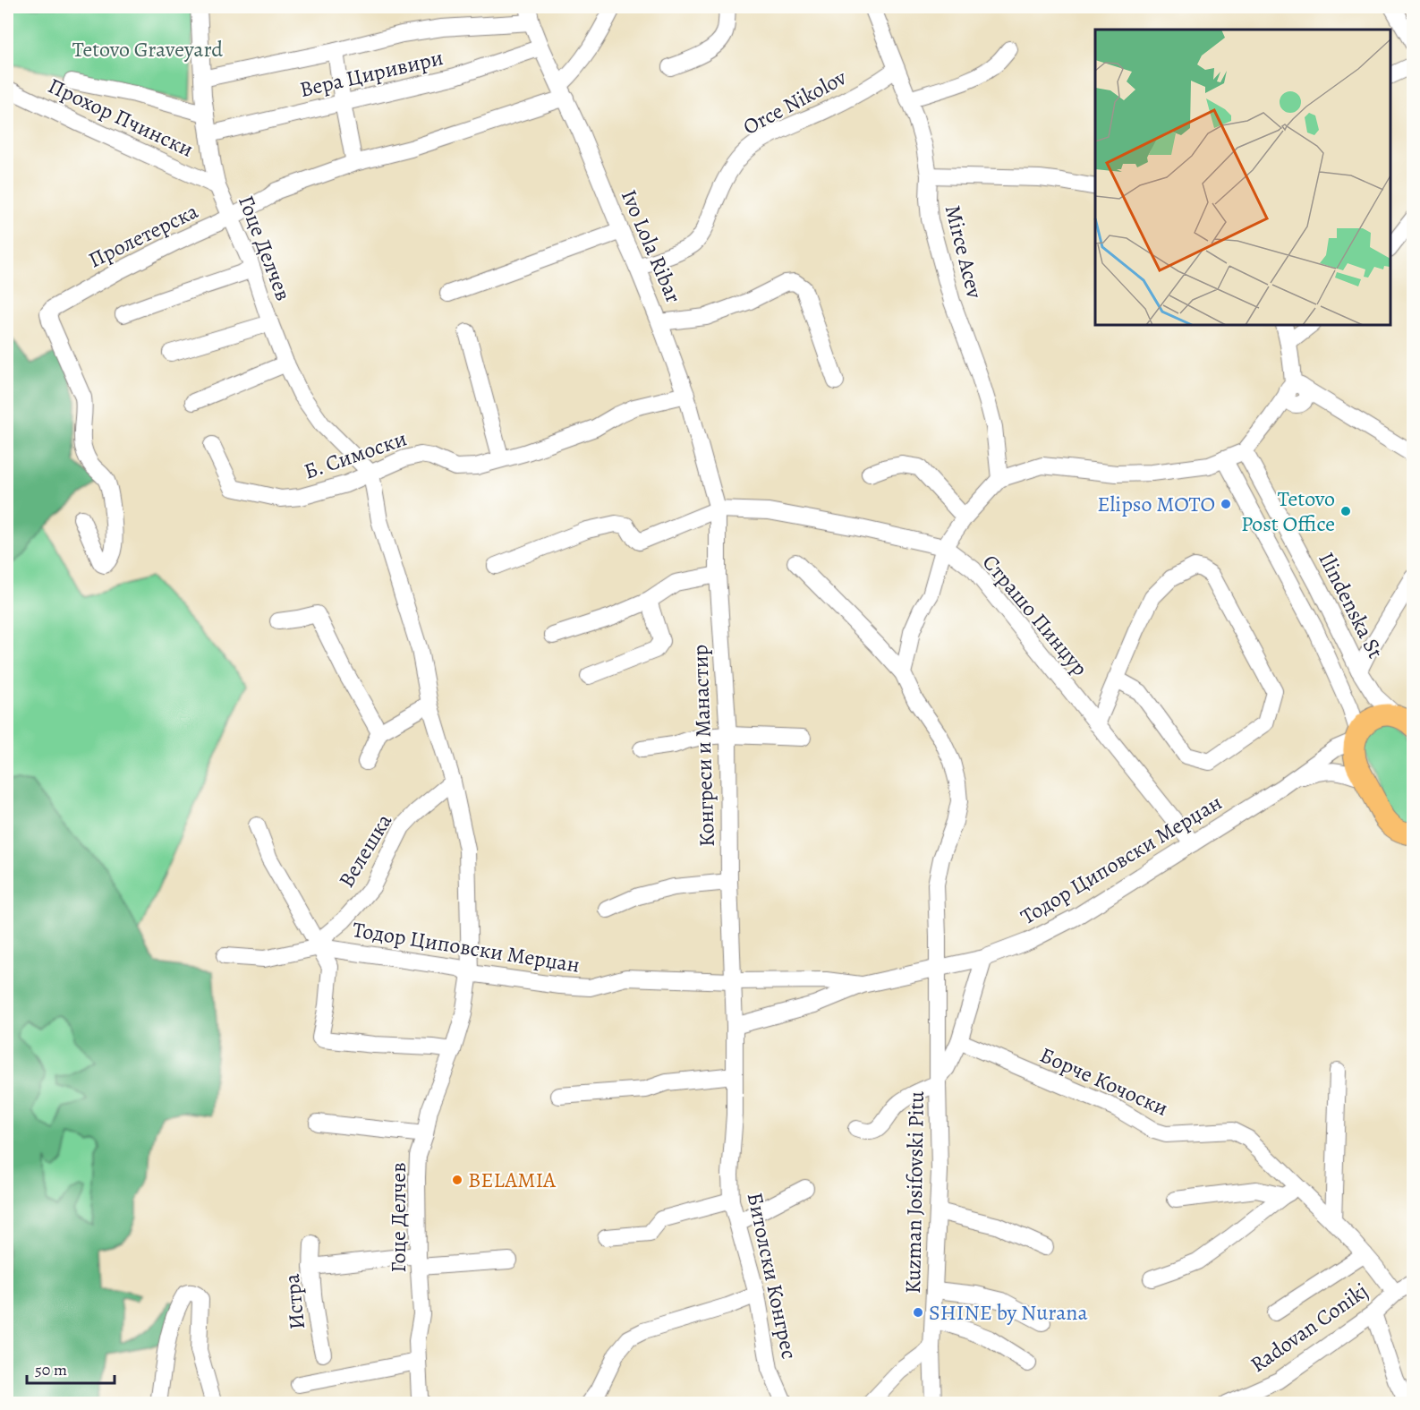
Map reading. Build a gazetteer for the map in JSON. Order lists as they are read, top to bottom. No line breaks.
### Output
{"streets":{"street":["Вера Циривири","Orce Nikolov","Прохор Пчински","Пролетерска","Ivo Lola Ribar","Гоце Делчев","Mirce Acev","Б. Симоски","Ilindenska St","Страшо Пинџур","Конгреси и Манастир","Велешка","Тодор Циповски Мерџан","Борче Кочоски","Kuzman Josifovski Pitu","Битолски Конгрес","Истра","Radovan Conikj"]},"crossings":[["Вера Циривири","Ivo Lola Ribar"],["Вера Циривири","Гоце Делчев"],["Orce Nikolov","Ivo Lola Ribar"],["Orce Nikolov","Mirce Acev"],["Прохор Пчински","Гоце Делчев"],["Пролетерска","Ivo Lola Ribar"],["Пролетерска","Гоце Делчев"],["Ivo Lola Ribar","Б. Симоски"],["Ivo Lola Ribar","Страшо Пинџур"],["Ivo Lola Ribar","Конгреси и Манастир"],["Гоце Делчев","Б. Симоски"],["Гоце Делчев","Велешка"],["Гоце Делчев","Тодор Циповски Мерџан"],["Ilindenska St","Тодор Циповски Мерџан"],["Страшо Пинџур","Конгреси и Манастир"],["Страшо Пинџур","Тодор Циповски Мерџан"],["Конгреси и Манастир","Тодор Циповски Мерџан"],["Конгреси и Манастир","Битолски Конгрес"],["Велешка","Тодор Циповски Мерџан"],["Тодор Циповски Мерџан","Kuzman Josifovski Pitu"],["Тодор Циповски Мерџан","Битолски Конгрес"],["Борче Кочоски","Kuzman Josifovski Pitu"],["Борче Кочоски","Radovan Conikj"]],"parks":["Tetovo Graveyard"],"places":["Elipso MOTO","Tetovo Post Office","BELAMIA","SHINE by Nurana"],"scale_bar":"50 m"}
